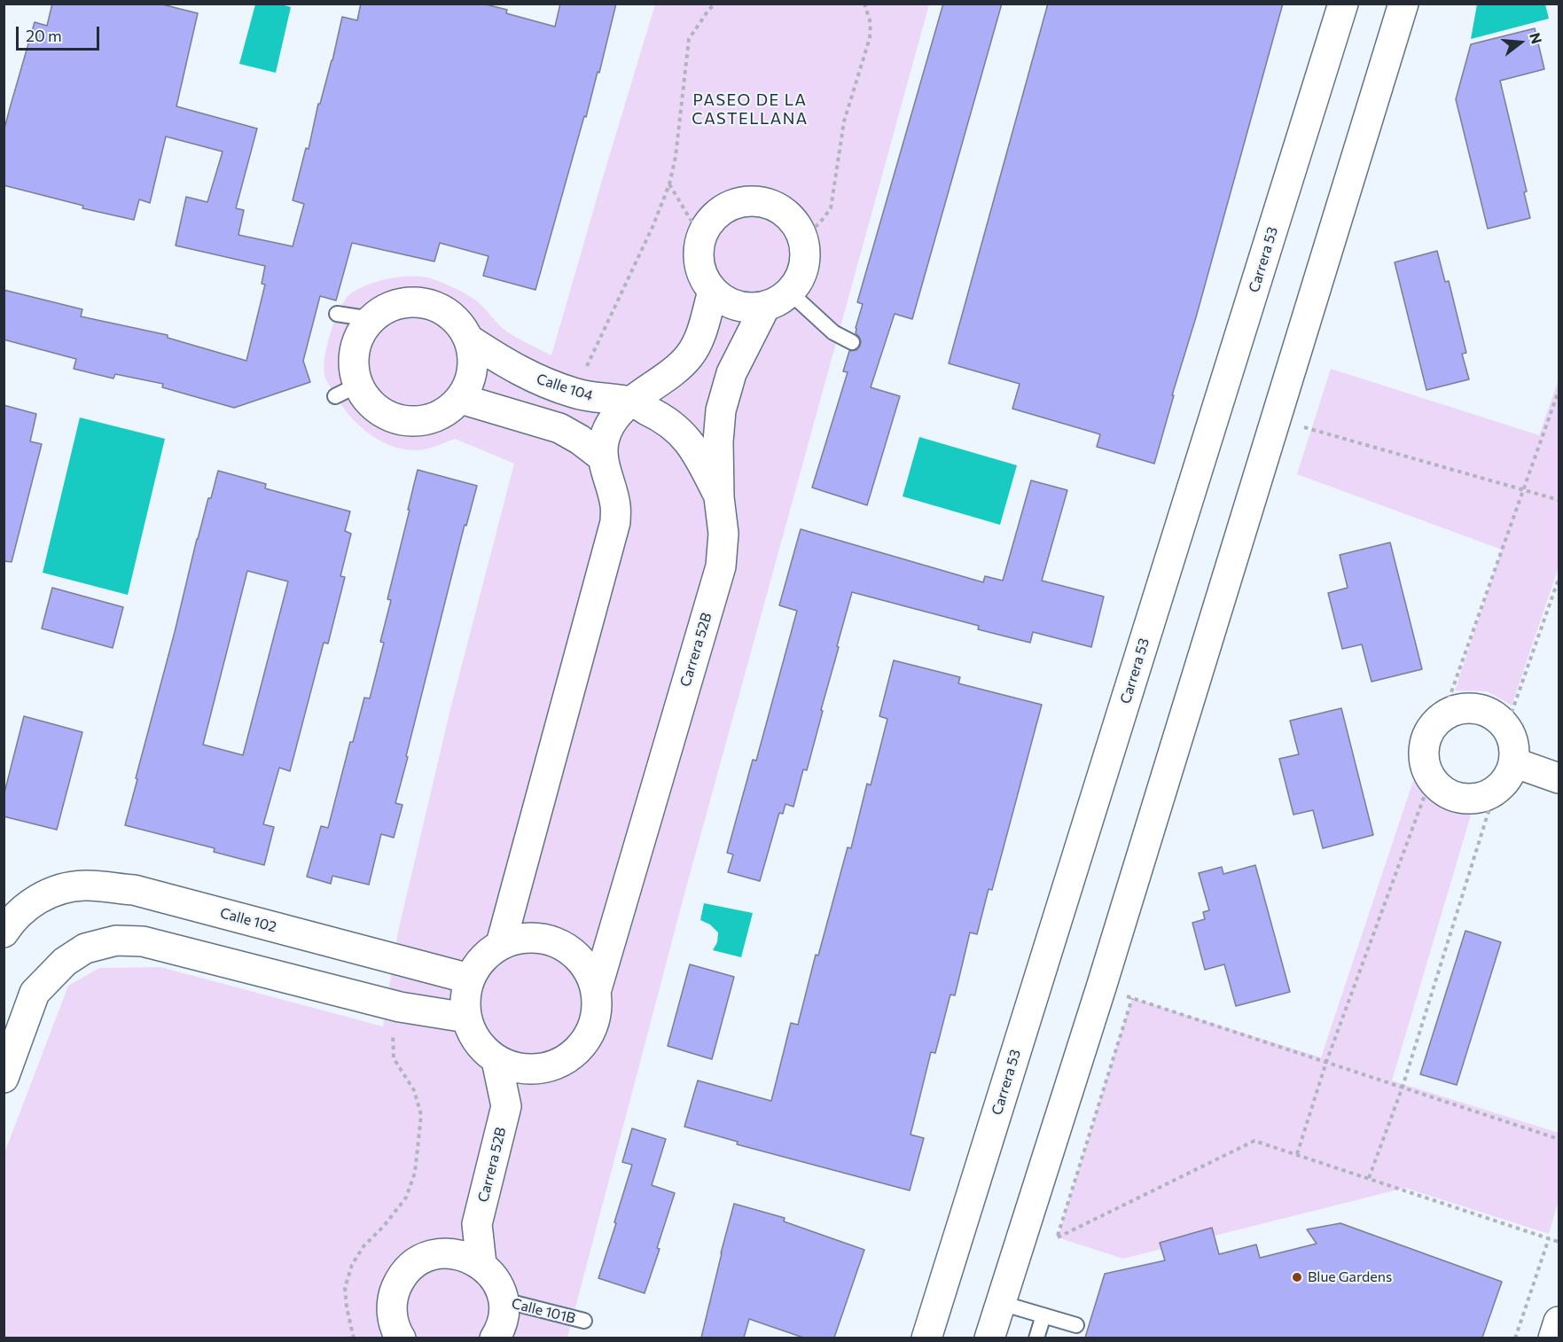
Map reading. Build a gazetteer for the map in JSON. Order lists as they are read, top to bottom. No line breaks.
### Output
{"streets":{"street":["Carrera 53","Calle 104","Carrera 52B","Calle 102"],"lane":["Calle 101B"]},"crossings":[["Calle 104","Carrera 52B"],["Carrera 52B","Calle 102"],["Carrera 52B","Calle 101B"]],"districts":["PASEO DE LA CASTELLANA"],"places":["Blue Gardens"],"scale_bar":"20 m","north":"right"}
